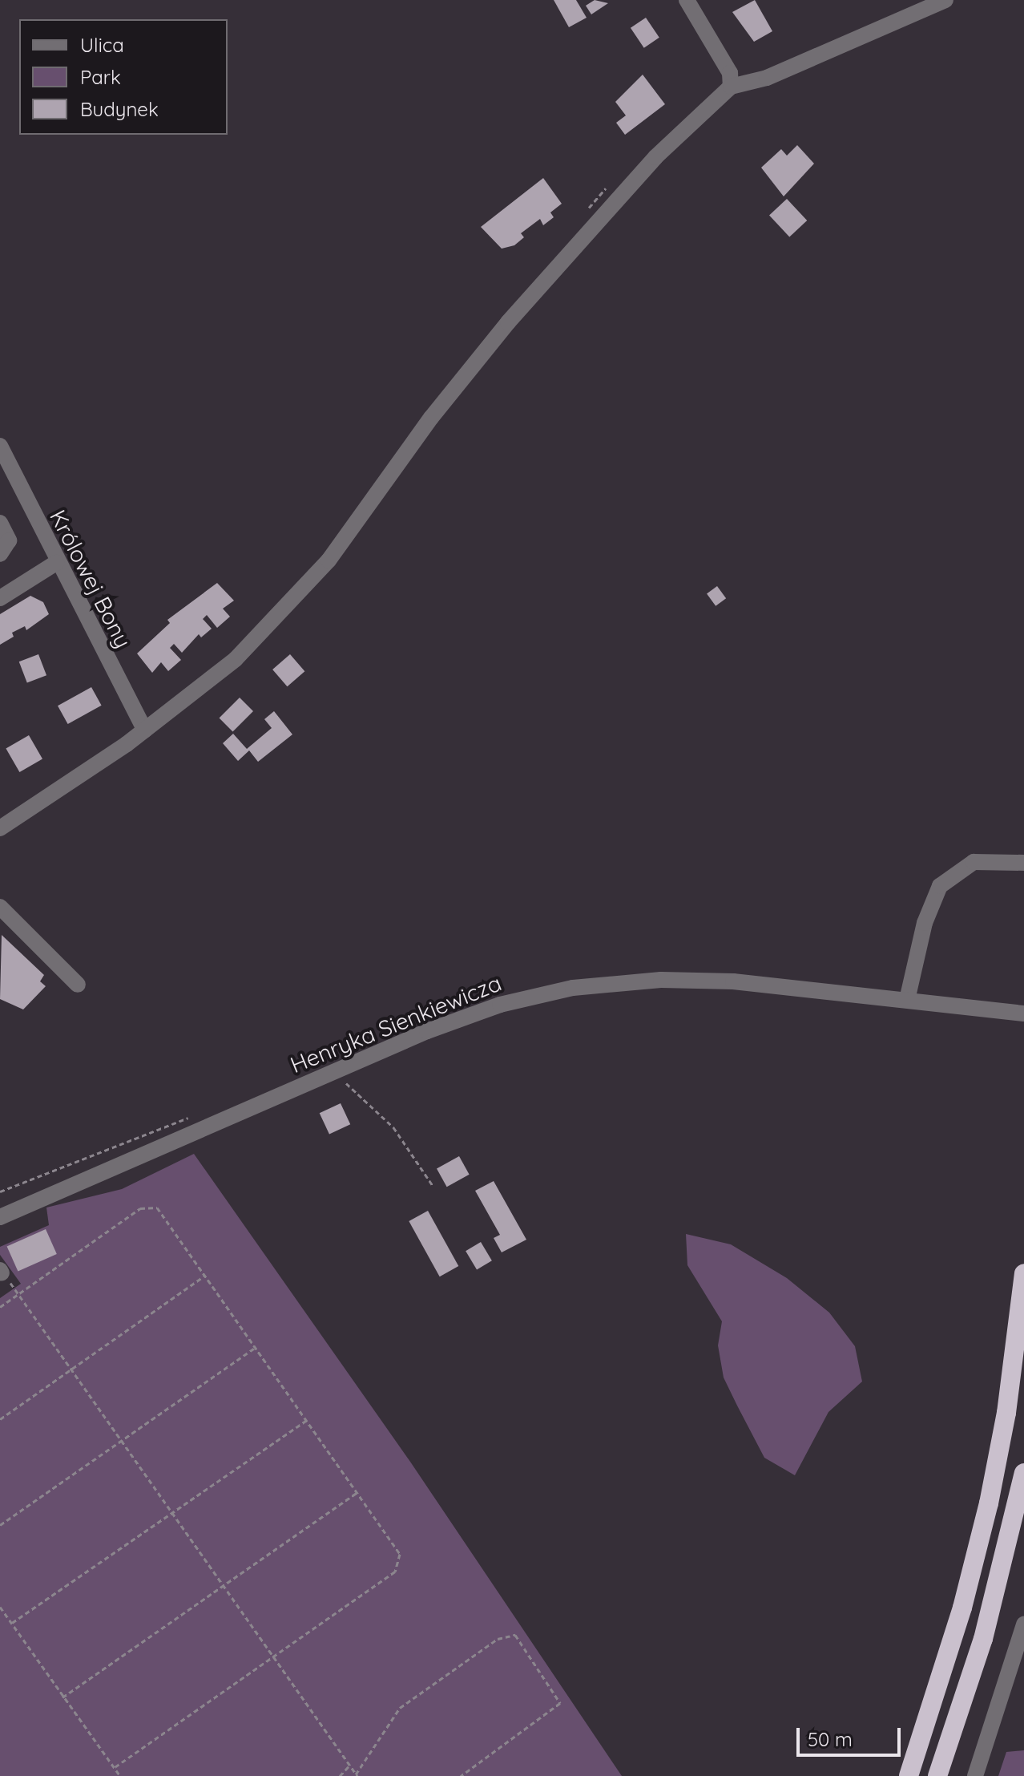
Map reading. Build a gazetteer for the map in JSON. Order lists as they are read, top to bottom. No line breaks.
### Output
{"streets":{"street":["Królowej Bony","Henryka Sienkiewicza"]},"legend":["Ulica","Park","Budynek"],"scale_bar":"50 m"}
